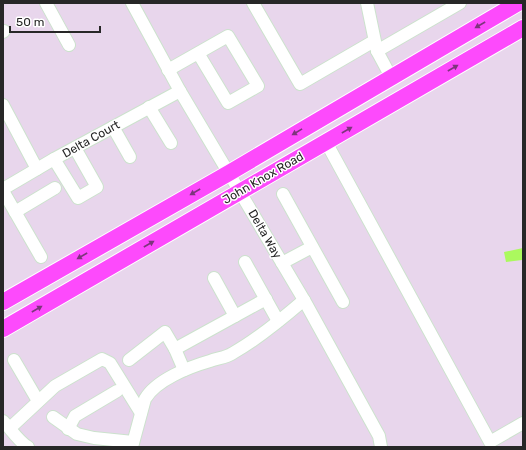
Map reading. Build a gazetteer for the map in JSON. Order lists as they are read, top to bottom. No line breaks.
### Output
{"streets":{"main road":["John Knox Road"],"street":["Delta Court","Delta Way"]},"crossings":[["Delta Court","Delta Way"],["John Knox Road","Delta Way"]],"scale_bar":"50 m"}
